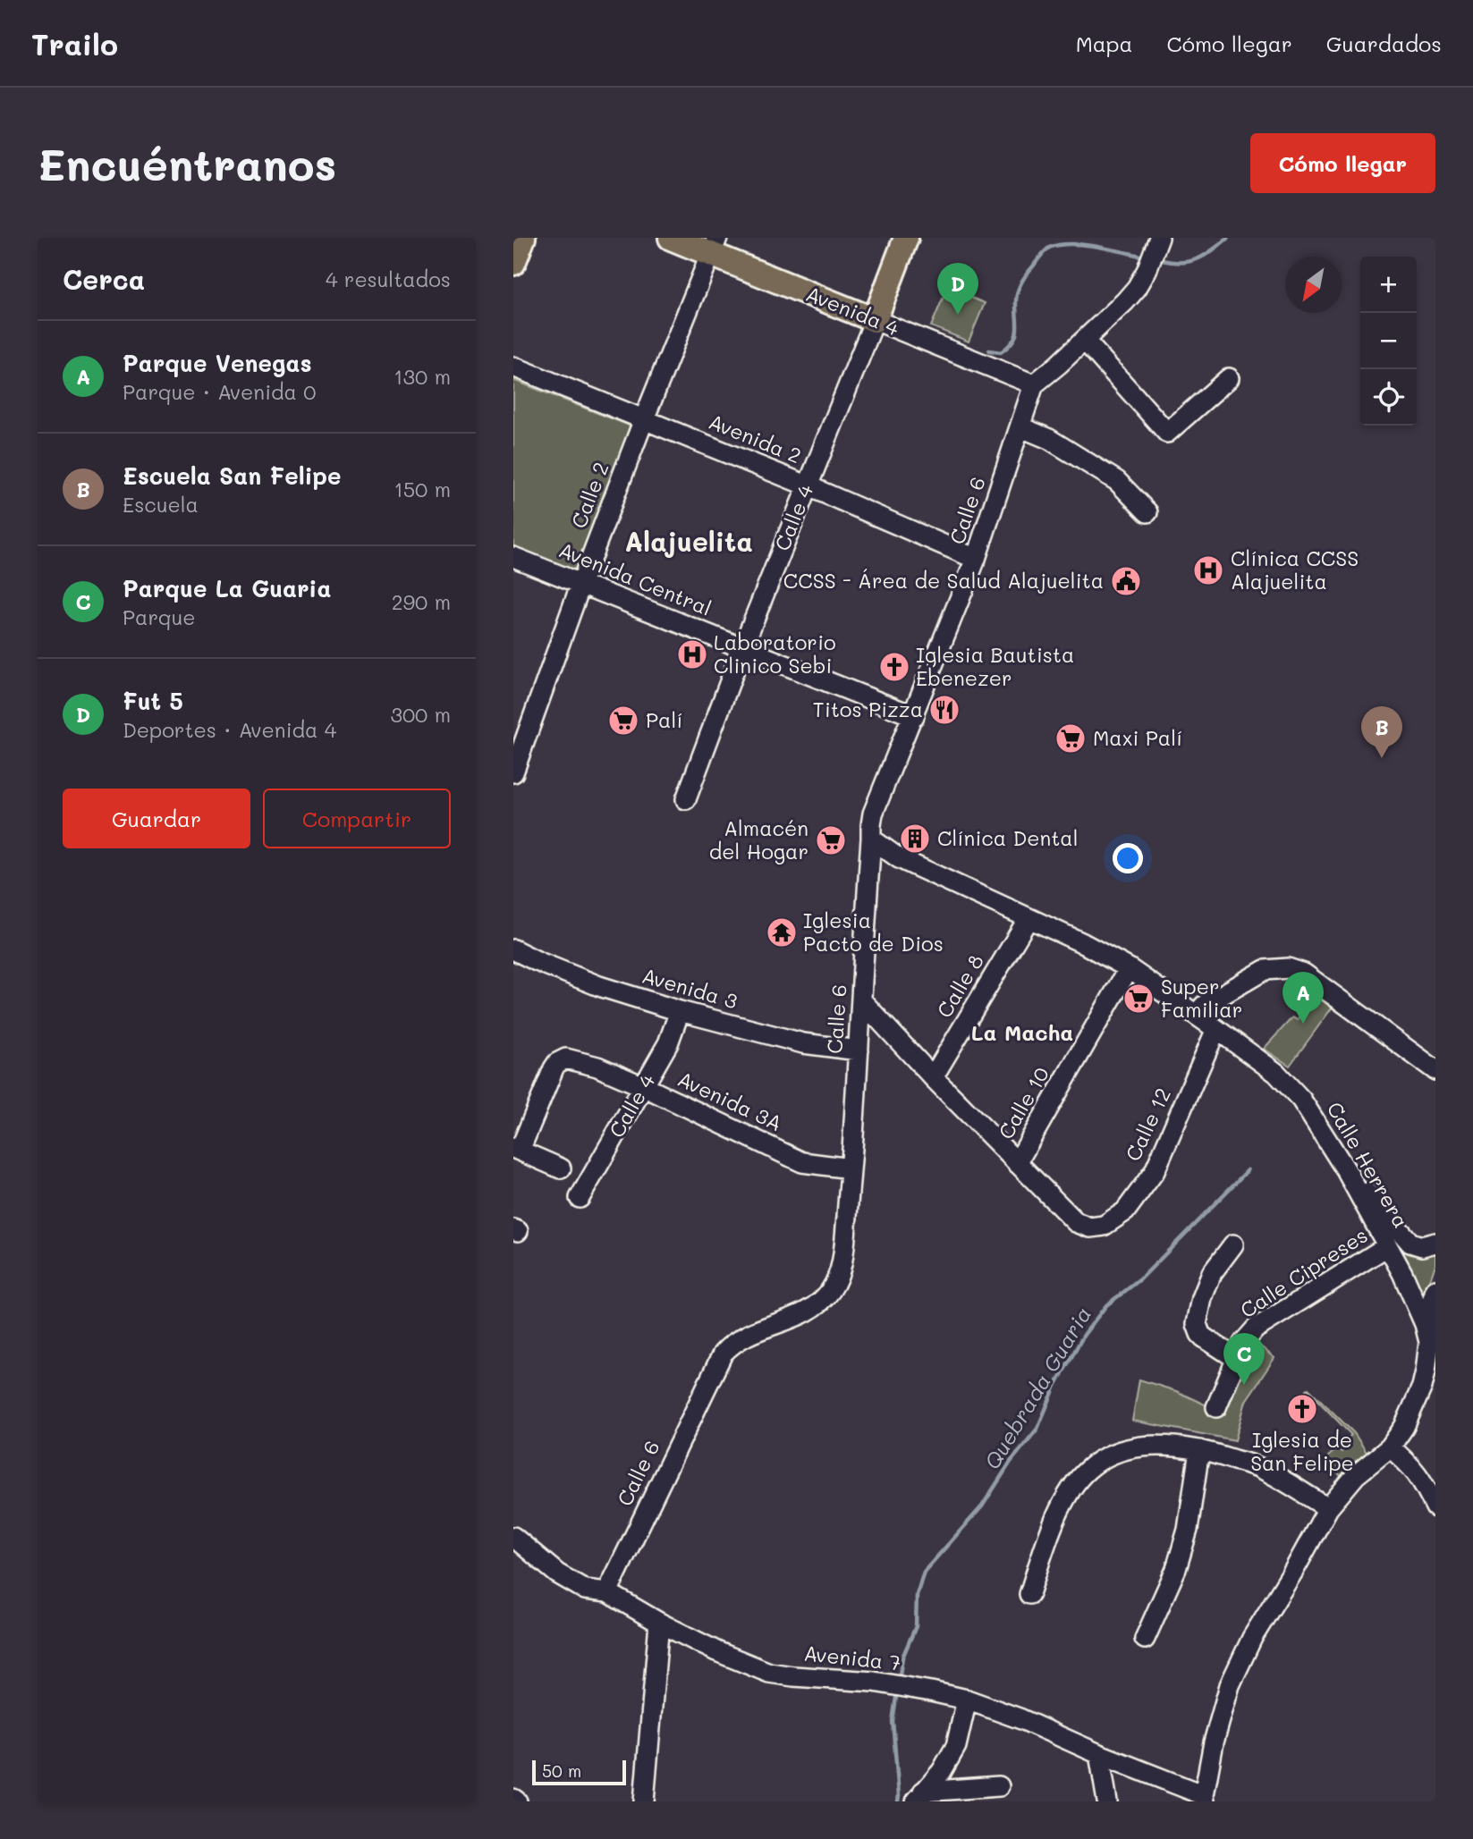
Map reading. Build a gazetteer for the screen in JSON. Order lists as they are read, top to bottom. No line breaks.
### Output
{"streets":{"main road":["Avenida 4","Calle 4"],"street":["Avenida 2","Calle 2","Calle 6","Avenida Central","Calle 8","Avenida 3","Avenida 3A","Calle 10","Calle 12","Calle Herrera","Calle Cipreses","Avenida 7"]},"crossings":[["Avenida 4","Calle 2"],["Avenida 4","Calle 6"],["Avenida 4","Calle 4"],["Avenida 2","Calle 2"],["Avenida 2","Calle 6"],["Avenida 2","Calle 4"],["Calle 2","Avenida Central"],["Calle 6","Avenida Central"],["Calle 6","Avenida 3"],["Calle 6","Avenida 3A"],["Calle 6","Calle Herrera"],["Calle 6","Avenida 7"],["Calle 4","Avenida Central"],["Calle 4","Avenida 3"],["Calle 4","Avenida 3A"],["Calle 8","Calle Herrera"],["Calle 10","Calle 12"],["Calle 10","Calle Herrera"],["Calle 12","Calle Herrera"],["Calle Herrera","Calle Cipreses"]],"districts":["Alajuelita","La Macha"],"water":["Quebrada Guaria"],"places":{"hospital":["Clínica CCSS Alajuelita","Laboratorio Clinico Sebi"],"public building":["CCSS - Área de Salud Alajuelita"],"church":["Iglesia Bautista Ebenezer","Iglesia de San Felipe"],"restaurant":["Titos Pizza"],"supermarket":["Palí","Maxi Palí","Almacén del Hogar","Super Familiar"],"building":["Clínica Dental"],"temple":["Iglesia Pacto de Dios"]},"scale_bar":"50 m","north":"bottom left","page":{"header":"Trailo","nav":["Mapa","Cómo llegar","Guardados"],"buttons":["Cómo llegar",["Guardar","Compartir"]],"title":"Encuéntranos","heading":["Cerca","4 resultados"],"map_buttons":["+","−"],"pins":["D","B","A","C"],"list":[{"mark":"A","name":"Parque Venegas","note":"Parque · Avenida 0","value":"130 m"},{"mark":"B","name":"Escuela San Felipe","note":"Escuela","value":"150 m"},{"mark":"C","name":"Parque La Guaria","note":"Parque","value":"290 m"},{"mark":"D","name":"Fut 5","note":"Deportes · Avenida 4","value":"300 m"}],"scale":"50 m"}}
